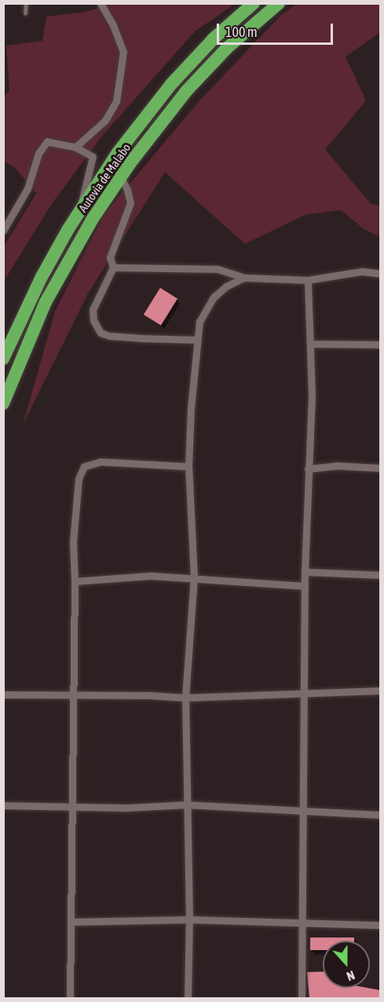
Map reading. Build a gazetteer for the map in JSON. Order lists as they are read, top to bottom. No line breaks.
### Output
{"streets":{"highway":["Autovía de Malabo"]},"scale_bar":"100 m","north":"bottom"}
